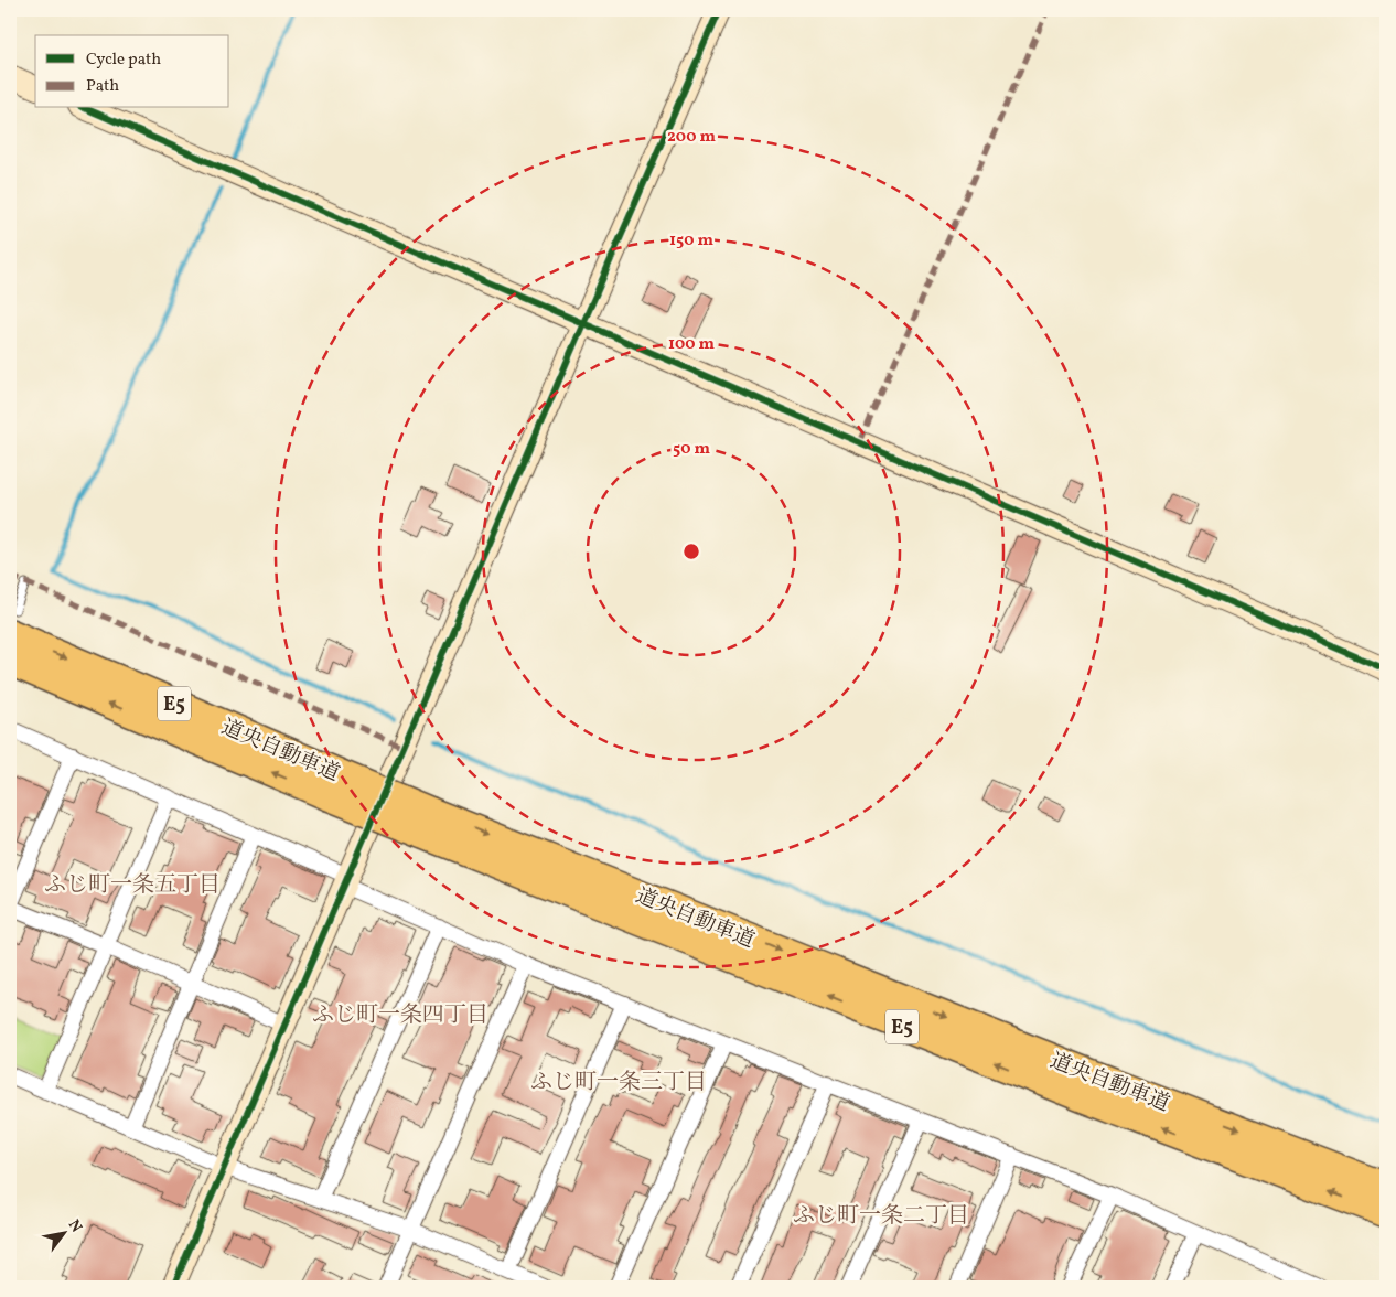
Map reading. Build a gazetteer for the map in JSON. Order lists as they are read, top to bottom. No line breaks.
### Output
{"streets":{"highway":["E5","道央自動車道"]},"districts":["ふじ町一条五丁目","ふじ町一条四丁目","ふじ町一条三丁目","ふじ町一条二丁目"],"legend":["Cycle path","Path"],"north":"top right","rings":["200 m","150 m","100 m","50 m"]}
